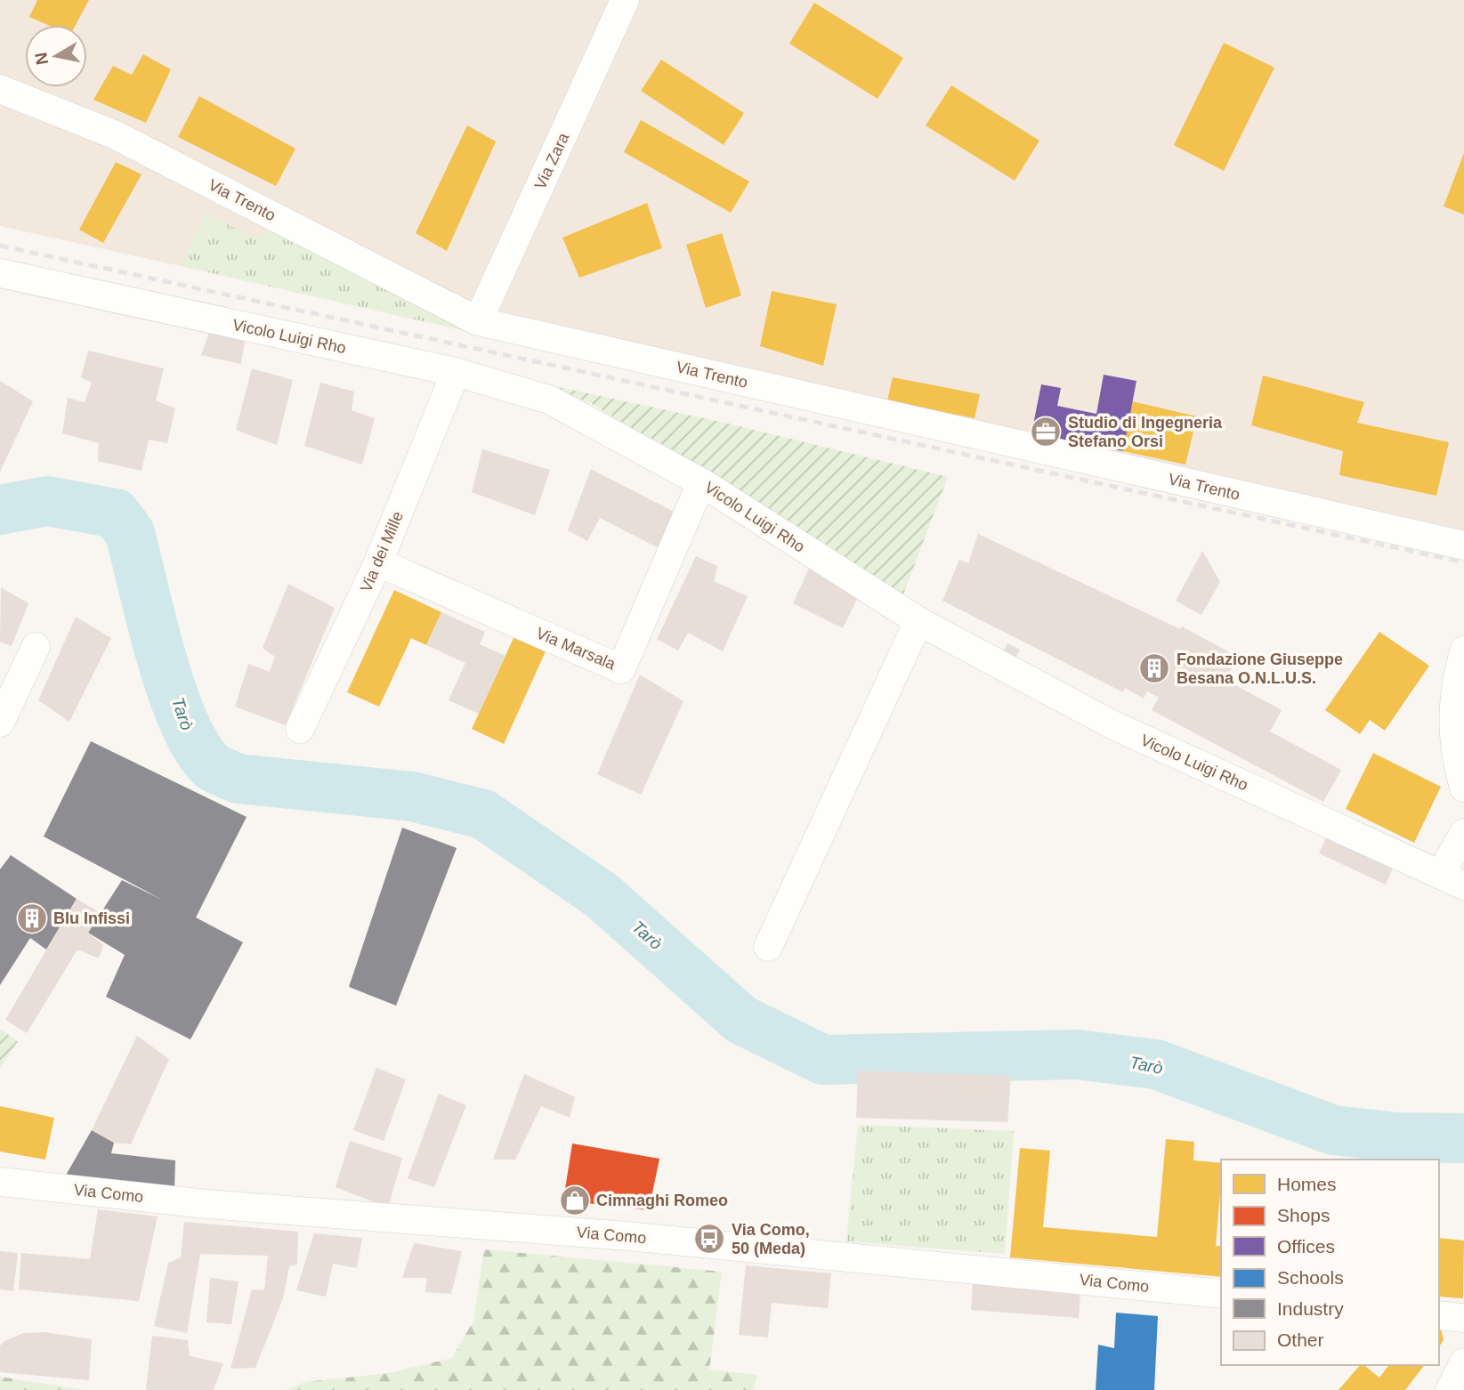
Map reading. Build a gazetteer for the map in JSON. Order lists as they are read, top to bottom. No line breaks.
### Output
{"streets":{"street":["Via Zara","Via Trento","Vicolo Luigi Rho","Via dei Mille","Via Marsala","Via Como"]},"crossings":[["Via Zara","Via Trento"],["Vicolo Luigi Rho","Via dei Mille"],["Vicolo Luigi Rho","Via Marsala"],["Via dei Mille","Via Marsala"]],"water":["Tarò"],"places":{"office":["Studio di Ingegneria Stefano Orsi"],"building":["Fondazione Giuseppe Besana O.N.L.U.S.","Blu Infissi"],"shop":["Cimnaghi Romeo"],"bus stop":["Via Como, 50 (Meda)"]},"legend":["Homes","Shops","Offices","Schools","Industry","Other"],"north":"left"}
